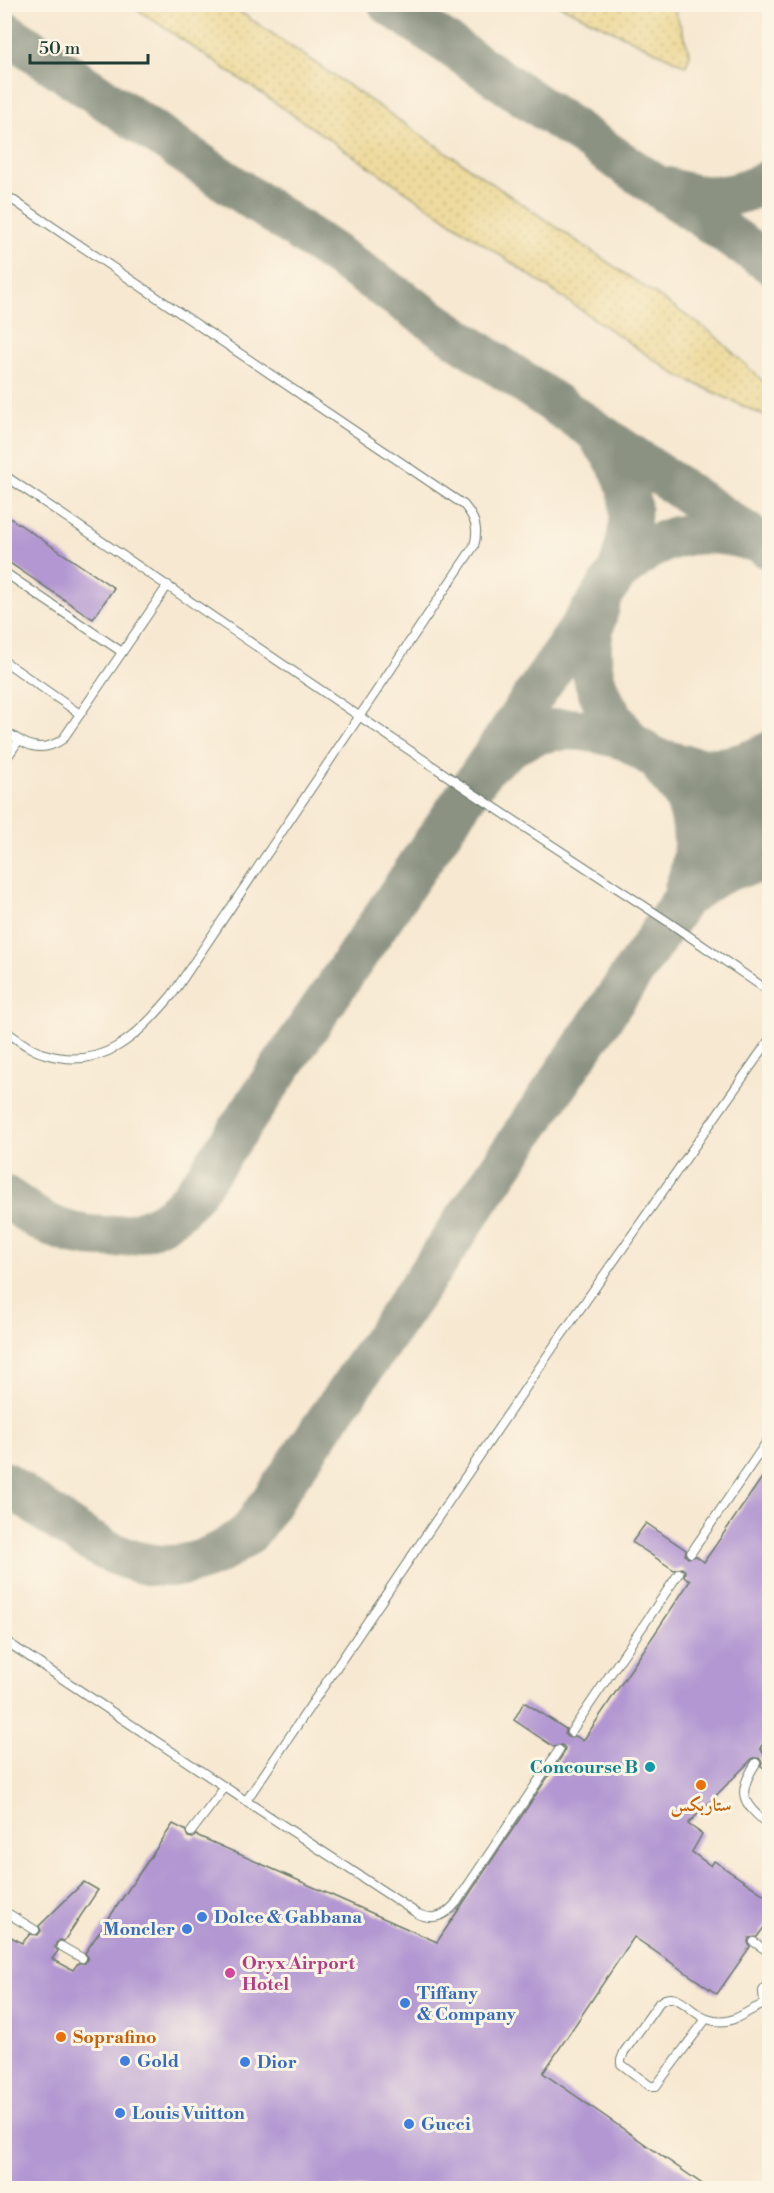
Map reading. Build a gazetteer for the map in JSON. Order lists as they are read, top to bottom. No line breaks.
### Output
{"places":["Concourse B","ستاربكس","Dolce & Gabbana","Moncler","Oryx Airport Hotel","Tiffany & Company","Soprafino","Gold","Dior","Louis Vuitton","Gucci"],"scale_bar":"50 m"}
